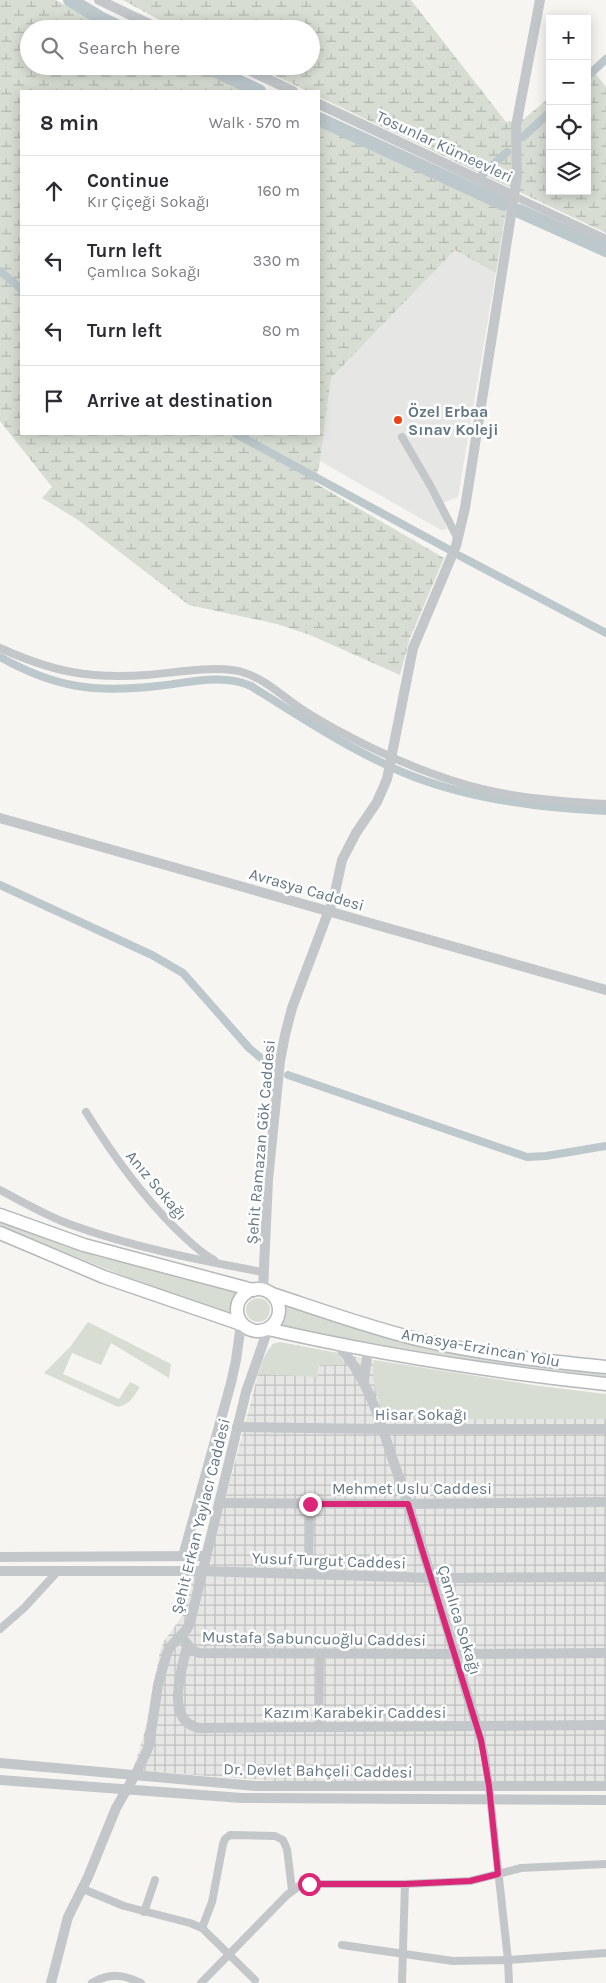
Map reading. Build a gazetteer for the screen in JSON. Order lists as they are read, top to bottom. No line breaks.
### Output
{"streets":{"highway":["Amasya-Erzincan Yolu"],"street":["Tosunlar Kümeevleri","Avrasya Caddesi","Şehit Ramazan Gök Caddesi","Anız Sokağı","Hisar Sokağı","Mehmet Uslu Caddesi","Şehit Erkan Yaylacı Caddesi","Yusuf Turgut Caddesi","Çamlıca Sokağı","Mustafa Sabuncuoğlu Caddesi","Kazım Karabekir Caddesi","Dr. Devlet Bahçeli Caddesi"]},"crossings":[["Tosunlar Kümeevleri","Şehit Ramazan Gök Caddesi"],["Avrasya Caddesi","Şehit Ramazan Gök Caddesi"],["Şehit Ramazan Gök Caddesi","Amasya-Erzincan Yolu"],["Şehit Ramazan Gök Caddesi","Şehit Erkan Yaylacı Caddesi"],["Amasya-Erzincan Yolu","Şehit Erkan Yaylacı Caddesi"],["Amasya-Erzincan Yolu","Çamlıca Sokağı"],["Hisar Sokağı","Şehit Erkan Yaylacı Caddesi"],["Hisar Sokağı","Çamlıca Sokağı"],["Mehmet Uslu Caddesi","Şehit Erkan Yaylacı Caddesi"],["Mehmet Uslu Caddesi","Çamlıca Sokağı"],["Şehit Erkan Yaylacı Caddesi","Yusuf Turgut Caddesi"],["Şehit Erkan Yaylacı Caddesi","Mustafa Sabuncuoğlu Caddesi"],["Şehit Erkan Yaylacı Caddesi","Dr. Devlet Bahçeli Caddesi"],["Yusuf Turgut Caddesi","Çamlıca Sokağı"],["Çamlıca Sokağı","Mustafa Sabuncuoğlu Caddesi"],["Çamlıca Sokağı","Kazım Karabekir Caddesi"],["Çamlıca Sokağı","Dr. Devlet Bahçeli Caddesi"],["Mustafa Sabuncuoğlu Caddesi","Kazım Karabekir Caddesi"]],"places":["Özel Erbaa Sınav Koleji"],"page":{"map_buttons":["+","−"],"search":"Search here","heading":["8 min","Walk · 570 m"],"list":[["Continue","Kır Çiçeği Sokağı","160 m"],["Turn left","Çamlıca Sokağı","330 m"],["Turn left","80 m"],"Arrive at destination"]}}
